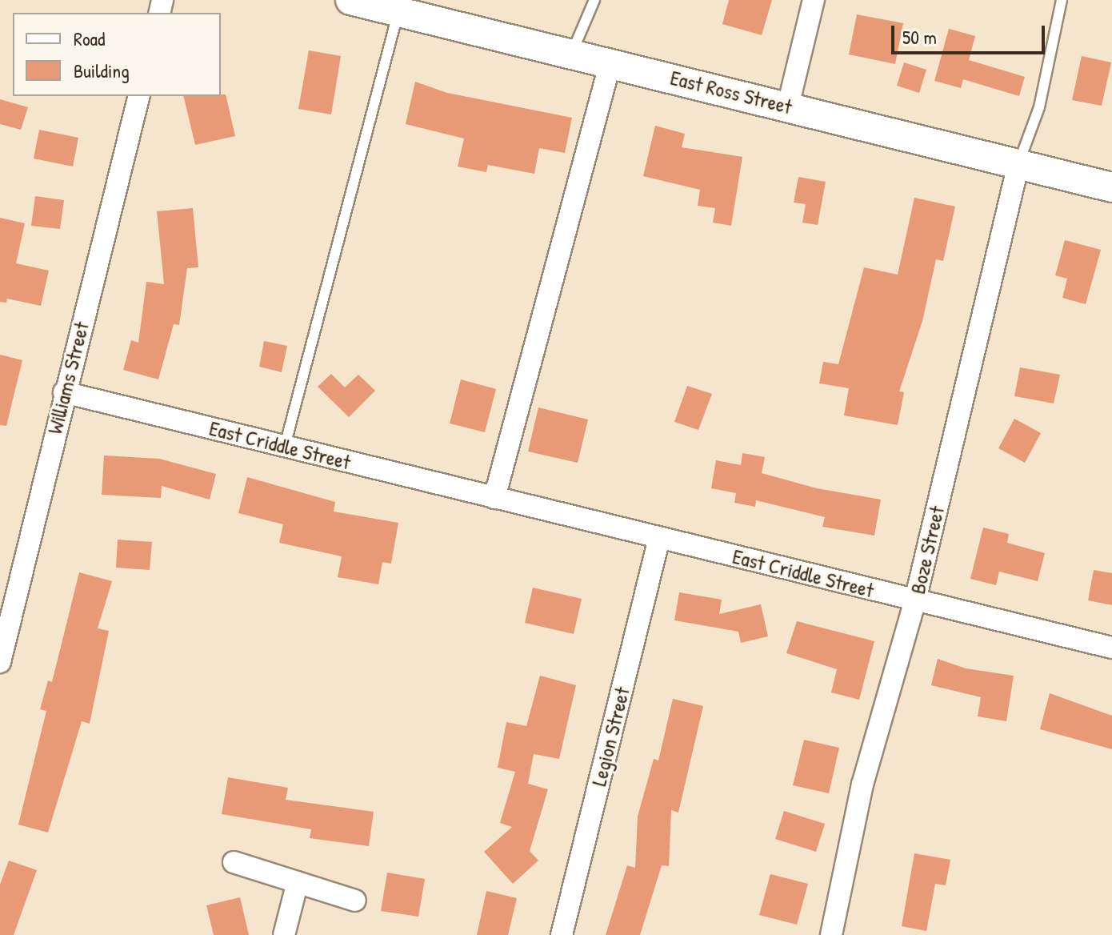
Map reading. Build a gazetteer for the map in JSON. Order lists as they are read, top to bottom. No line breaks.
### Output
{"streets":{"street":["East Ross Street","Williams Street","East Criddle Street","Boze Street","Legion Street"]},"crossings":[["East Ross Street","Boze Street"],["Williams Street","East Criddle Street"],["East Criddle Street","Boze Street"],["East Criddle Street","Legion Street"]],"legend":["Road","Building"],"scale_bar":"50 m"}
